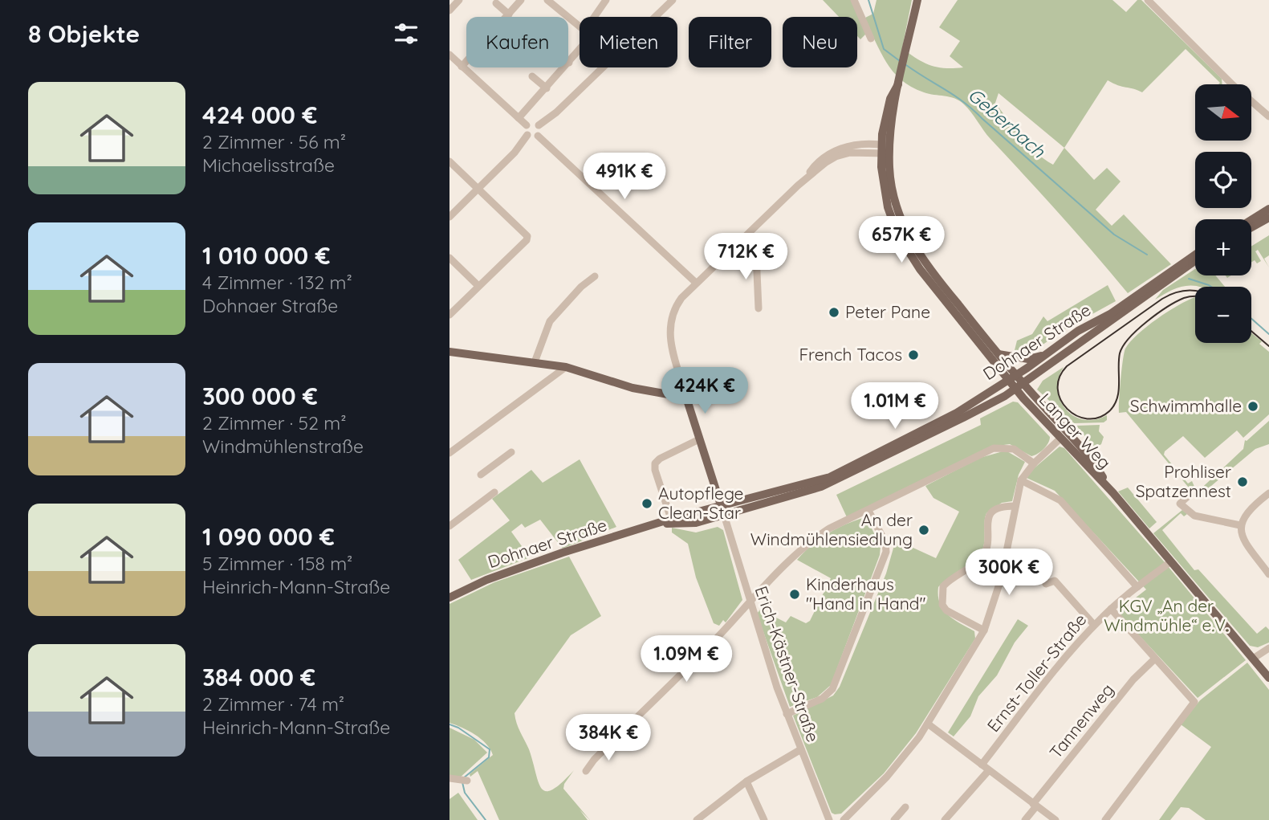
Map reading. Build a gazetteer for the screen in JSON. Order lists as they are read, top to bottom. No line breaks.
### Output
{"streets":{"main road":["Dohnaer Straße","Langer Weg"],"street":["Erich-Kästner-Straße","Ernst-Toller-Straße","Tannenweg"]},"crossings":[["Dohnaer Straße","Langer Weg"],["Dohnaer Straße","Erich-Kästner-Straße"],["Langer Weg","Ernst-Toller-Straße"]],"water":["Geberbach"],"parks":["KGV „An der Windmühle“ e.V."],"places":["Peter Pane","French Tacos","Schwimmhalle","Prohliser Spatzennest","Autopflege Clean-Star","An der Windmühlensiedlung","Kinderhaus \"Hand in Hand\""],"north":"right","page":{"heading":"8 Objekte","chip":["Kaufen","Mieten","Filter","Neu"],"list":[{"name":"424 000 €","note":"2 Zimmer · 56 m² · Michaelisstraße"},{"name":"1 010 000 €","note":"4 Zimmer · 132 m² · Dohnaer Straße"},{"name":"300 000 €","note":"2 Zimmer · 52 m² · Windmühlenstraße"},{"name":"1 090 000 €","note":"5 Zimmer · 158 m² · Heinrich-Mann-Straße"},{"name":"384 000 €","note":"2 Zimmer · 74 m² · Heinrich-Mann-Straße"}],"map_buttons":["+","−"],"price":["491K €","657K €","712K €","424K €","1.01M €","300K €","1.09M €","384K €"]}}
